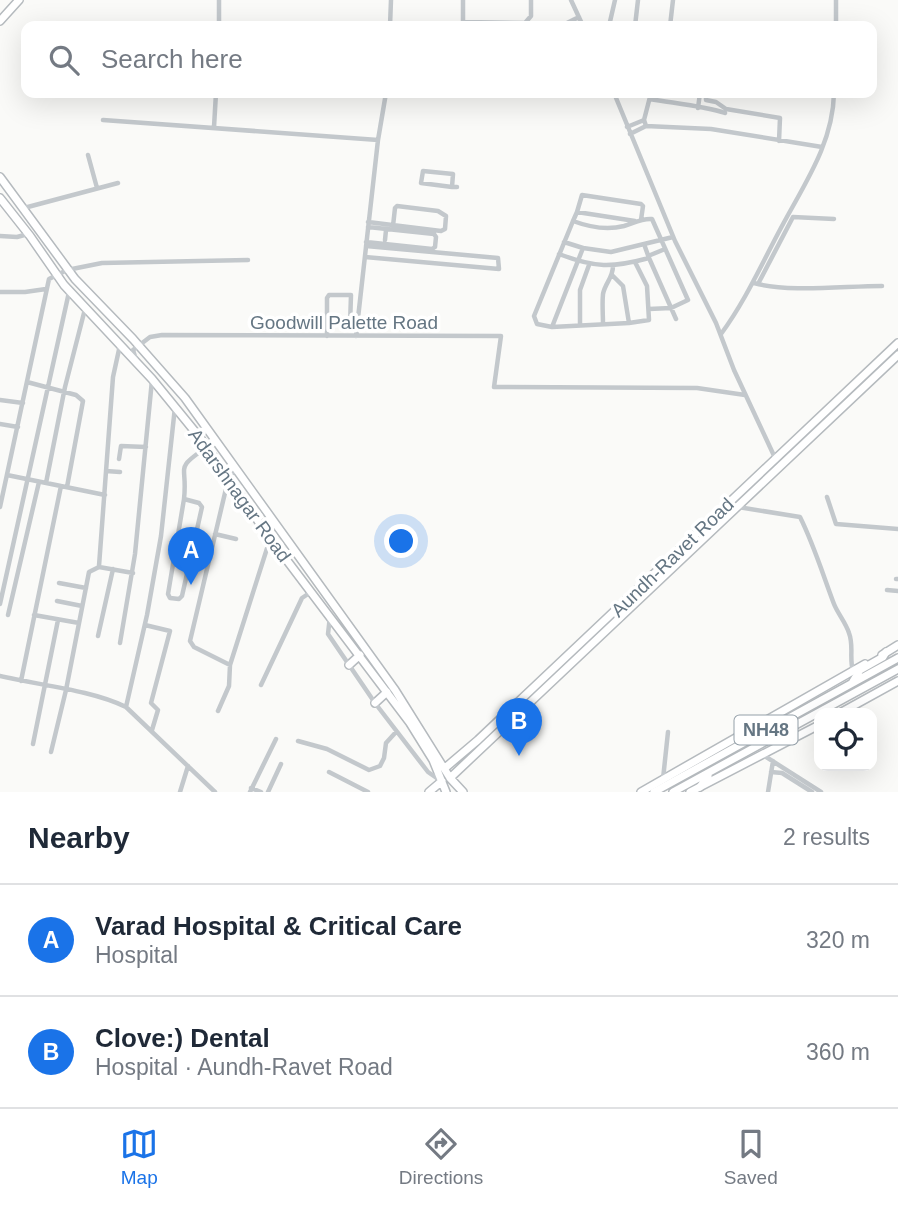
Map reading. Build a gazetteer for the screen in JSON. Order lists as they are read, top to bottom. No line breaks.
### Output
{"streets":{"main road":["Adarshnagar Road","Aundh-Ravet Road","NH48"],"street":["Goodwill Palette Road"]},"crossings":[["Goodwill Palette Road","Adarshnagar Road"],["Adarshnagar Road","Aundh-Ravet Road"]],"page":{"search":"Search here","pins":["A","B"],"heading":["Nearby","2 results"],"list":[{"mark":"A","name":"Varad Hospital & Critical Care","note":"Hospital","value":"320 m"},{"mark":"B","name":"Clove:) Dental","note":"Hospital · Aundh-Ravet Road","value":"360 m"}],"nav":["Map","Directions","Saved"]}}
